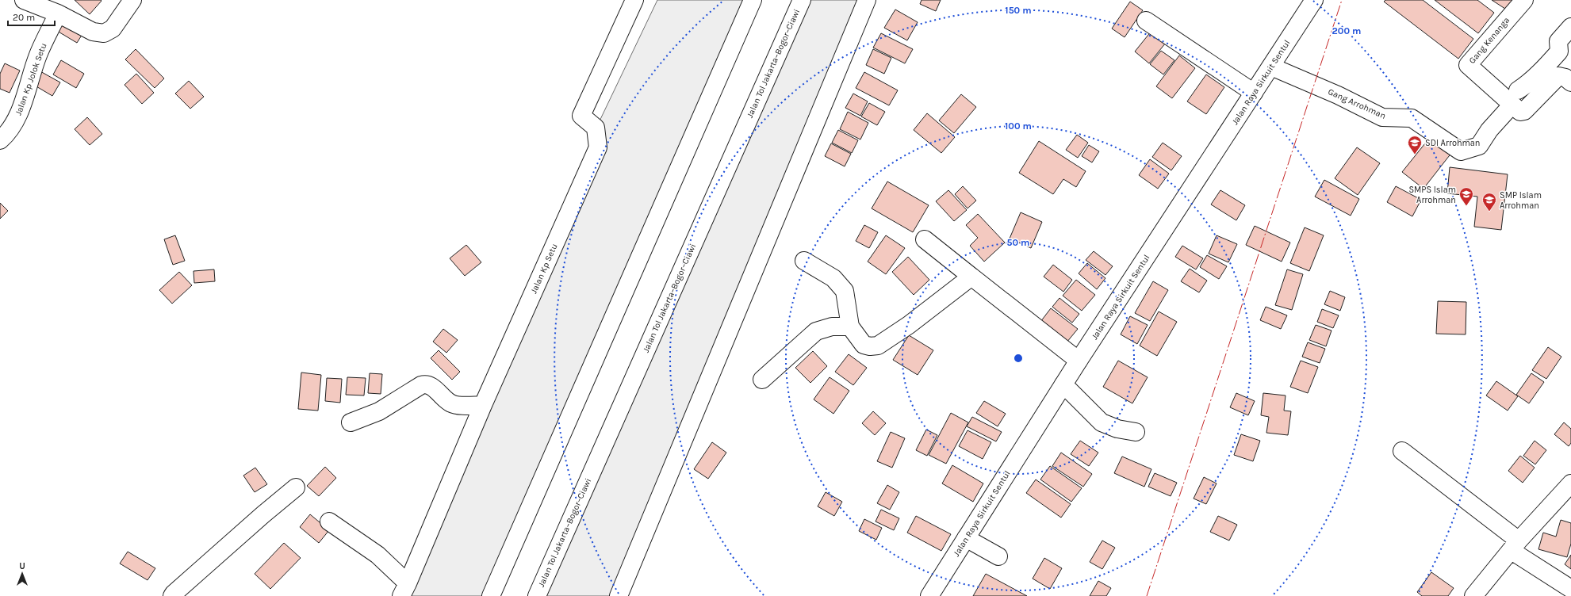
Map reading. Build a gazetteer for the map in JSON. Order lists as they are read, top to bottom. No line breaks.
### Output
{"streets":{"main road":["Gang Kenanga","Jalan Tol Jakarta–Bogor–Ciawi","Jalan Kp Jolok Setu","Jalan Raya Sirkuit Sentul","Gang Arrohman","Jalan Kp Setu"]},"crossings":[["Gang Kenanga","Gang Arrohman"],["Jalan Raya Sirkuit Sentul","Gang Arrohman"]],"places":{"school or university":["SDI Arrohman","SMPS Islam Arrohman","SMP Islam Arrohman"]},"scale_bar":"20 m","north":"top","rings":["150 m","200 m","100 m","50 m"]}
